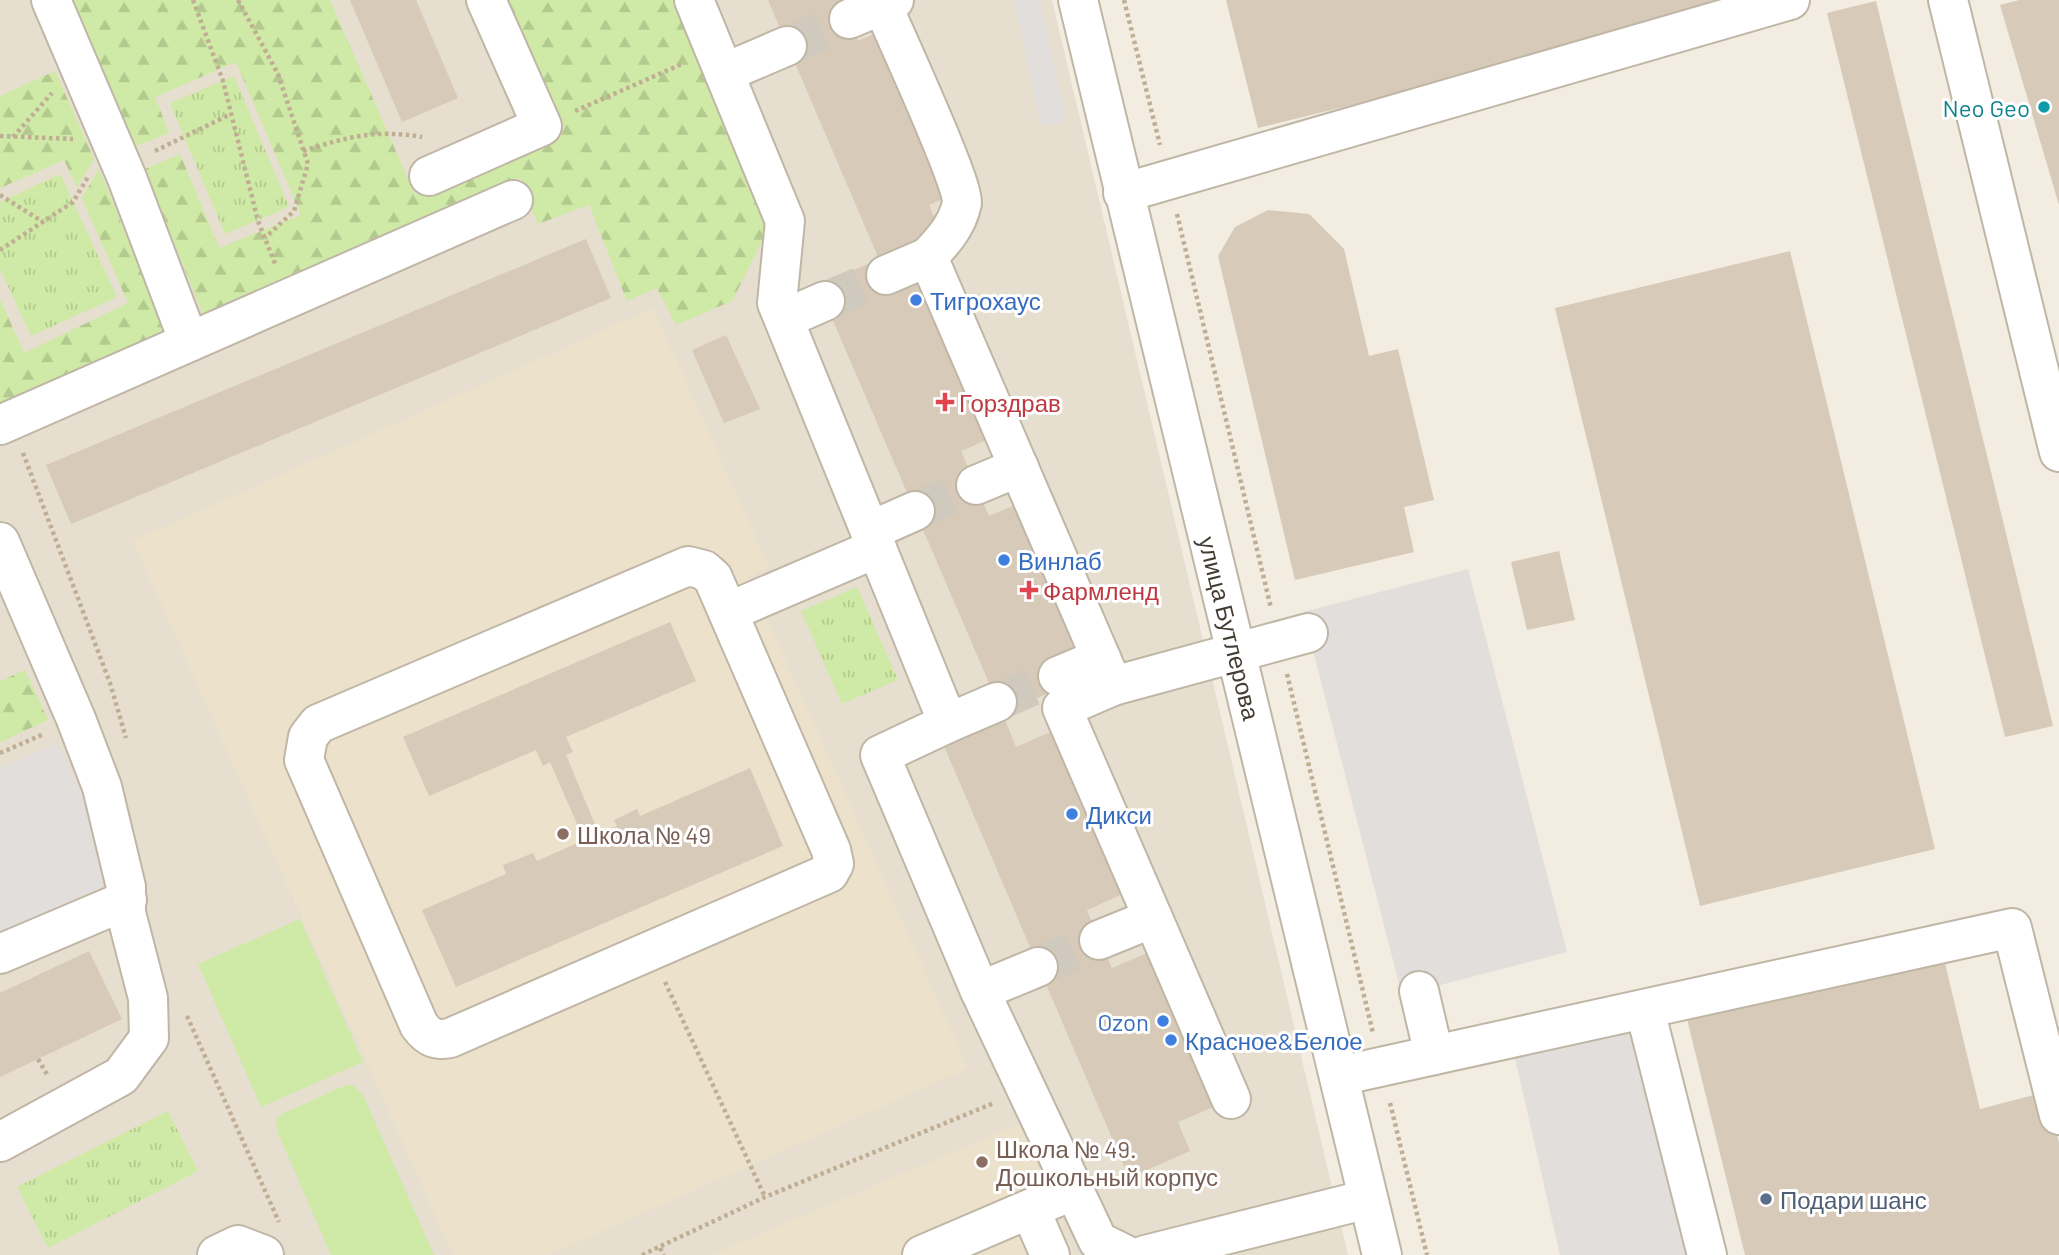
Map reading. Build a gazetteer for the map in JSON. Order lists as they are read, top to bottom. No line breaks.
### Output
{"streets":{"street":["улица Бутлерова"]},"places":{"other":["Neo Geo","Тигрохаус","Винлаб","Дикси","Школа № 49","Ozon","Красное&Белое","Школа № 49. Дошкольный корпус","Подари шанс"],"health":["Горздрав","Фармленд"]}}
